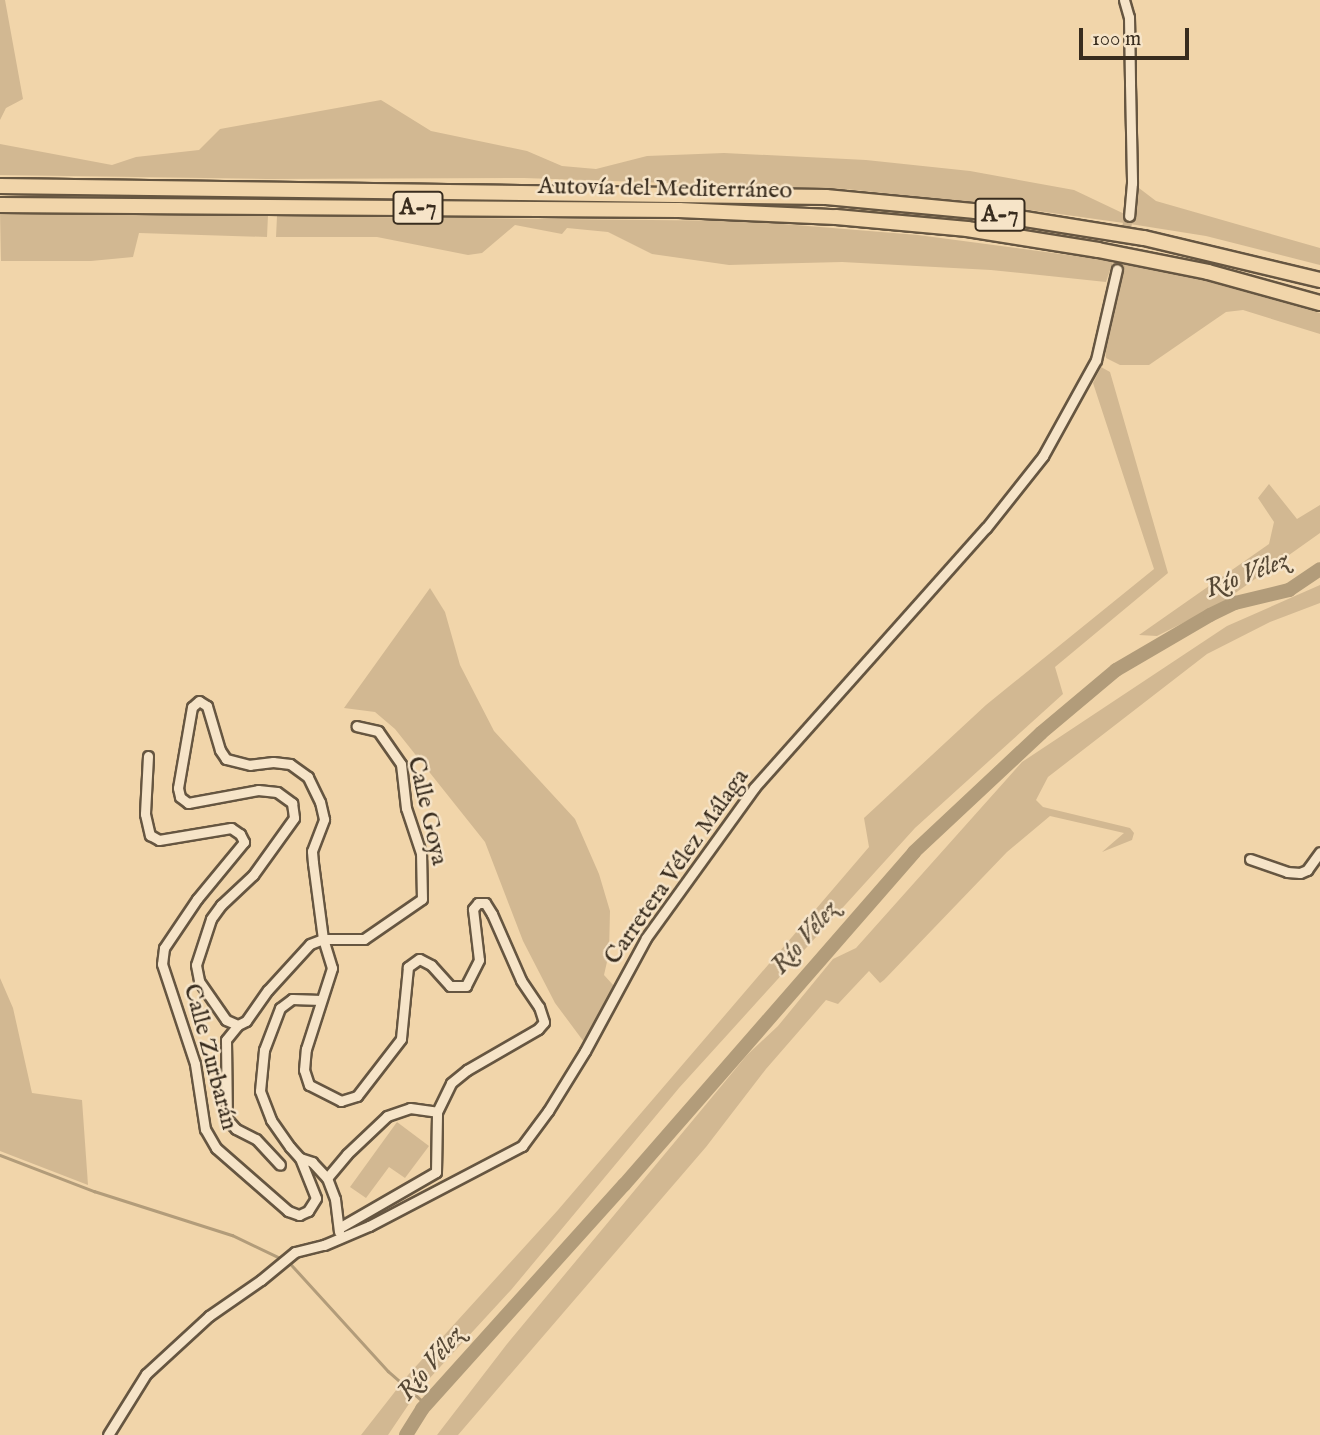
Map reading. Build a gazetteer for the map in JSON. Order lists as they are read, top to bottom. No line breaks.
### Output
{"streets":{"highway":["Autovía del Mediterráneo","A-7"],"street":["Calle Goya","Carretera Vélez Málaga","Calle Zurbarán"]},"water":["Río Vélez"],"scale_bar":"100 m"}
